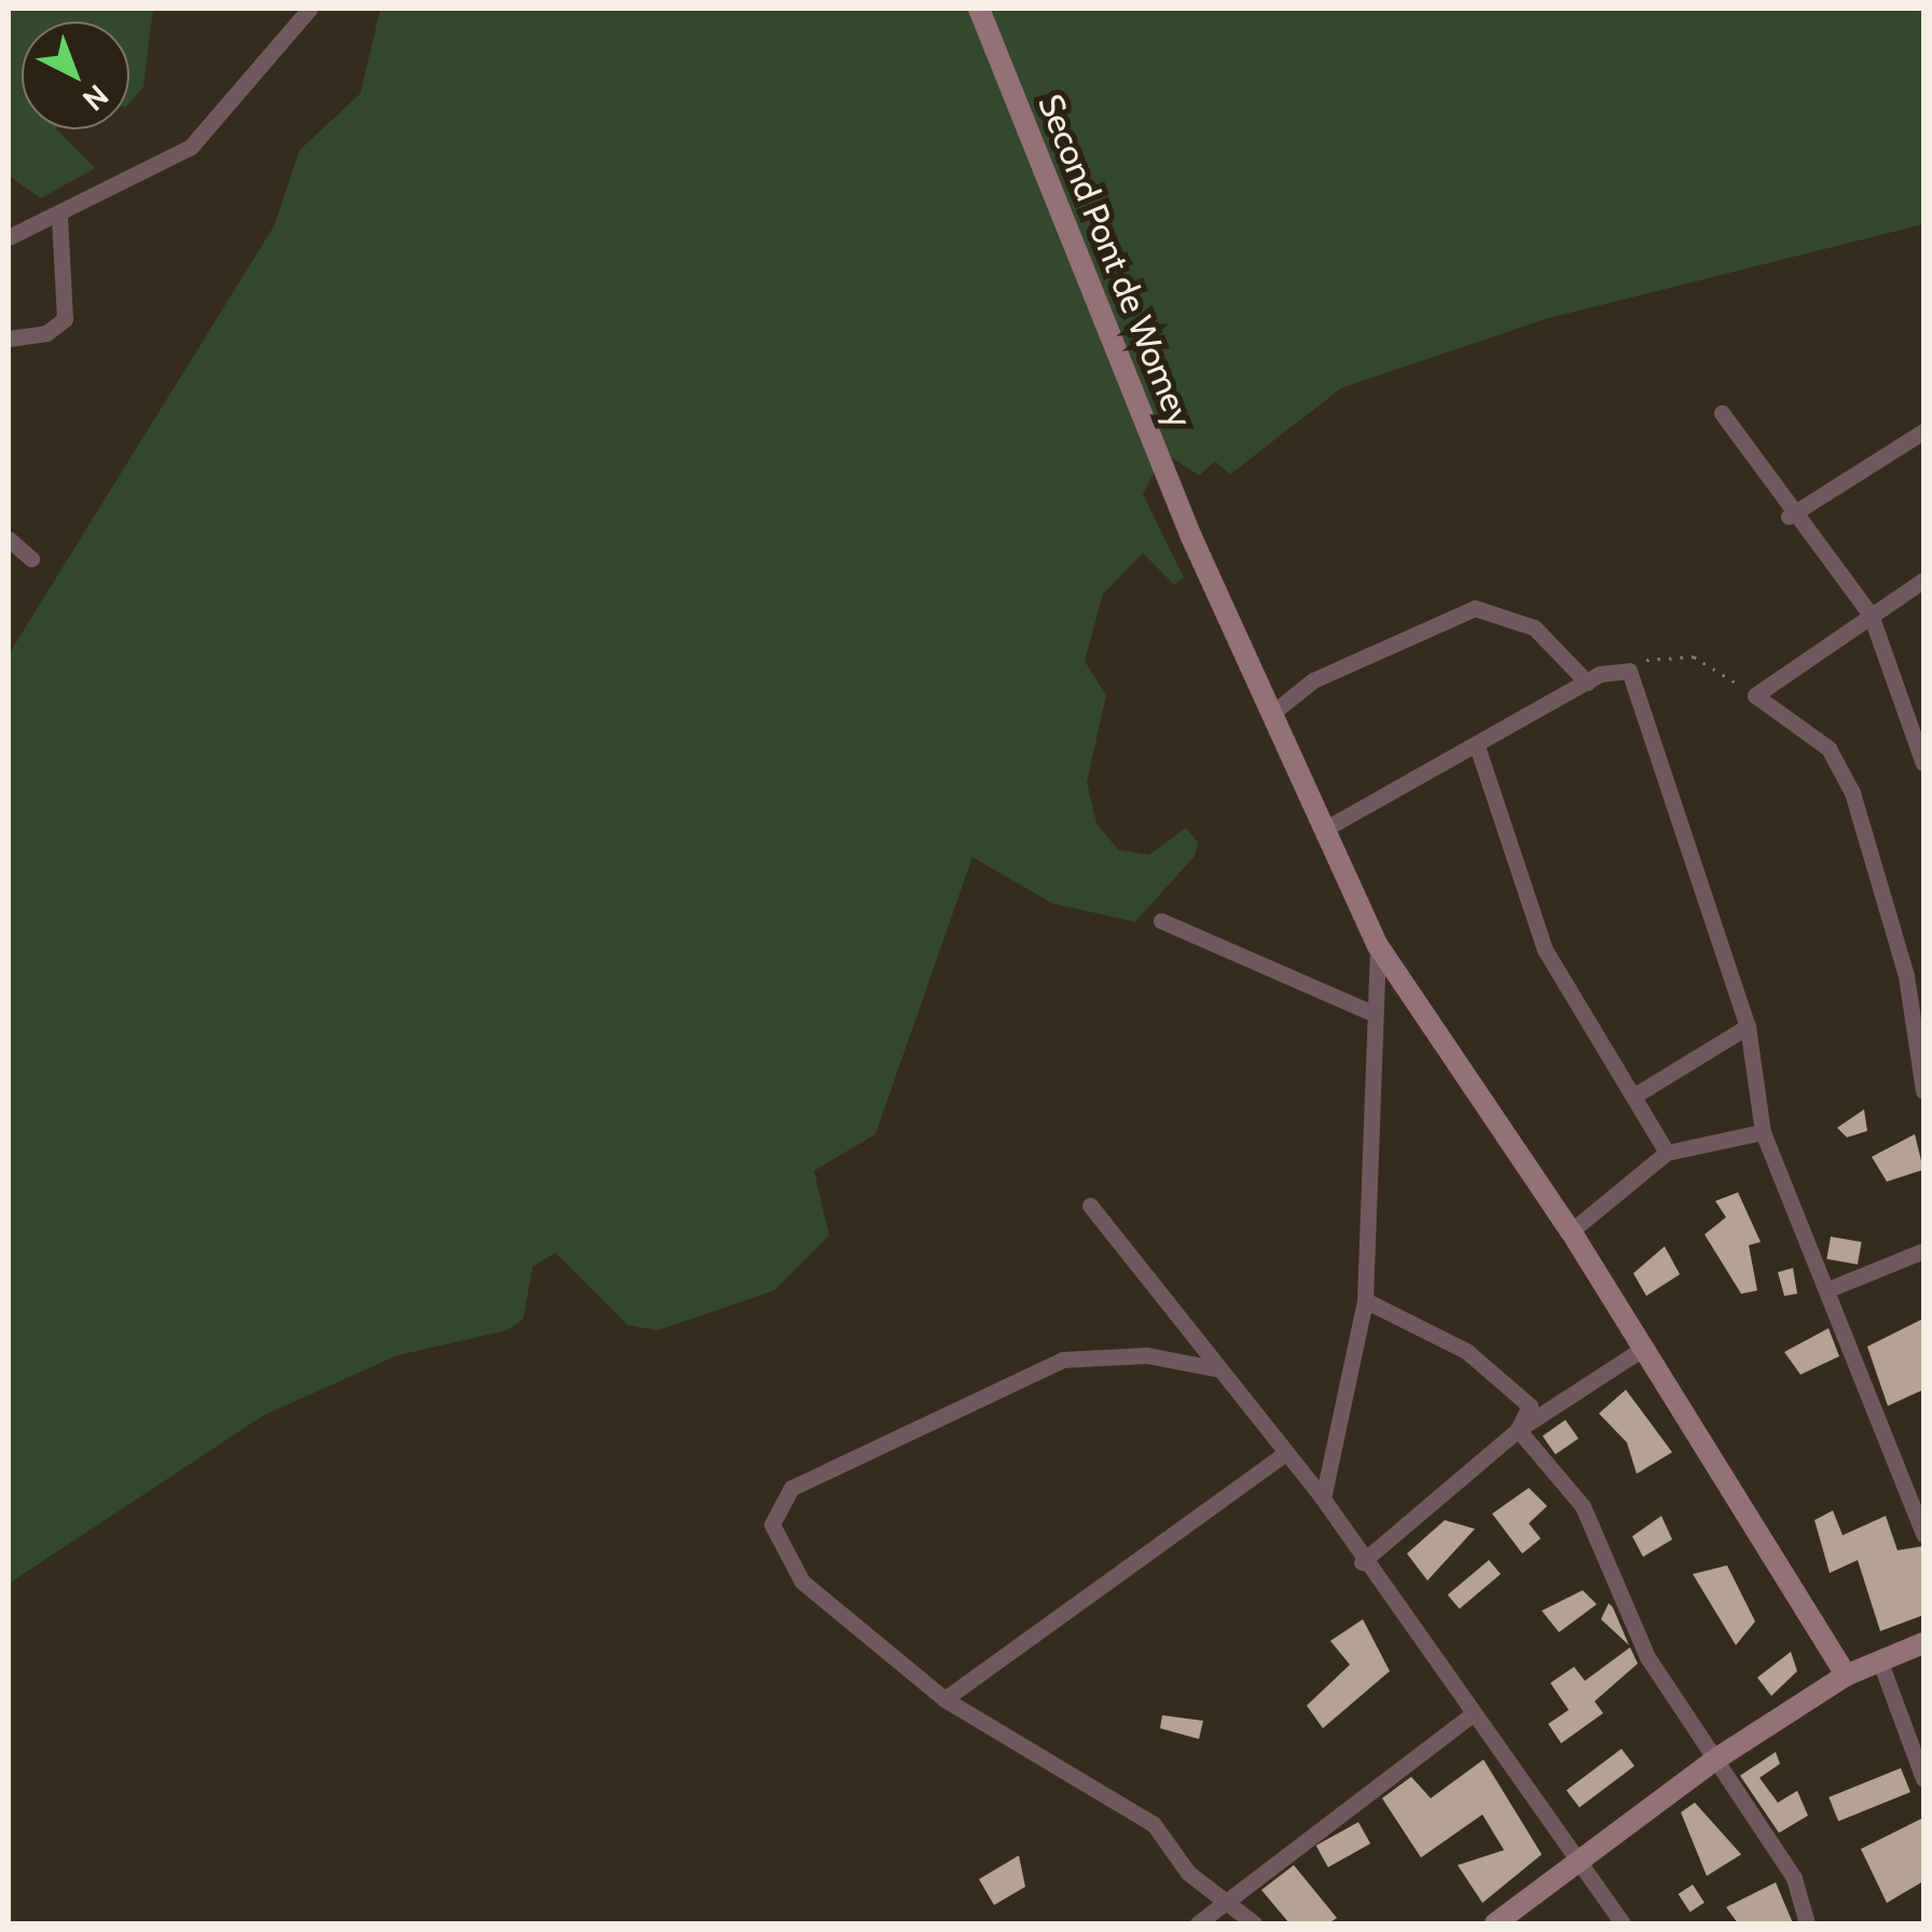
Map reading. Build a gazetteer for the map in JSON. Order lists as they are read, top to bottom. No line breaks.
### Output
{"streets":{"main road":["Second Pont de Womey"]},"north":"bottom right"}
